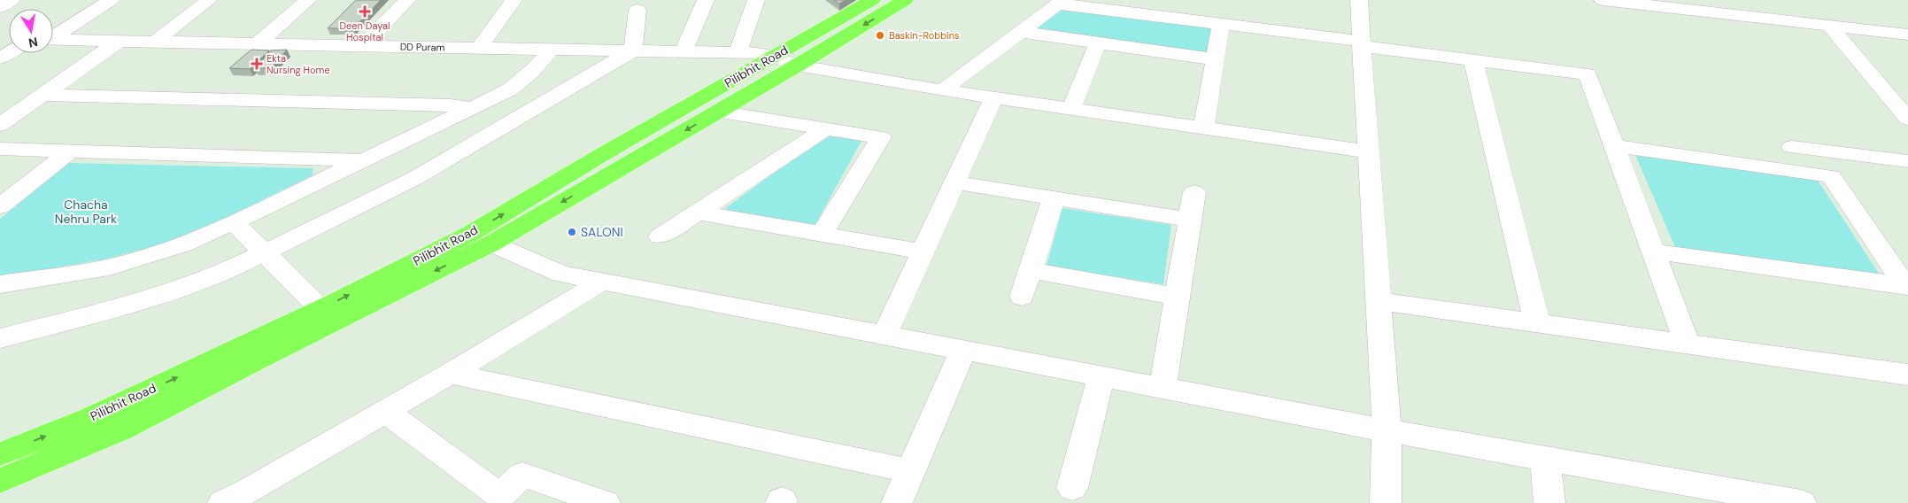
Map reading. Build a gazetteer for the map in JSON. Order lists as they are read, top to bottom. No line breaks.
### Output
{"streets":{"highway":["Pilibhit Road"],"street":["DD Puram"]},"crossings":[["DD Puram","Pilibhit Road"]],"parks":["Chacha Nehru Park"],"places":{"health":["Deen Dayal Hospital","Ekta Nursing Home"],"other":["Baskin-Robbins","SALONI"]},"north":"bottom"}
